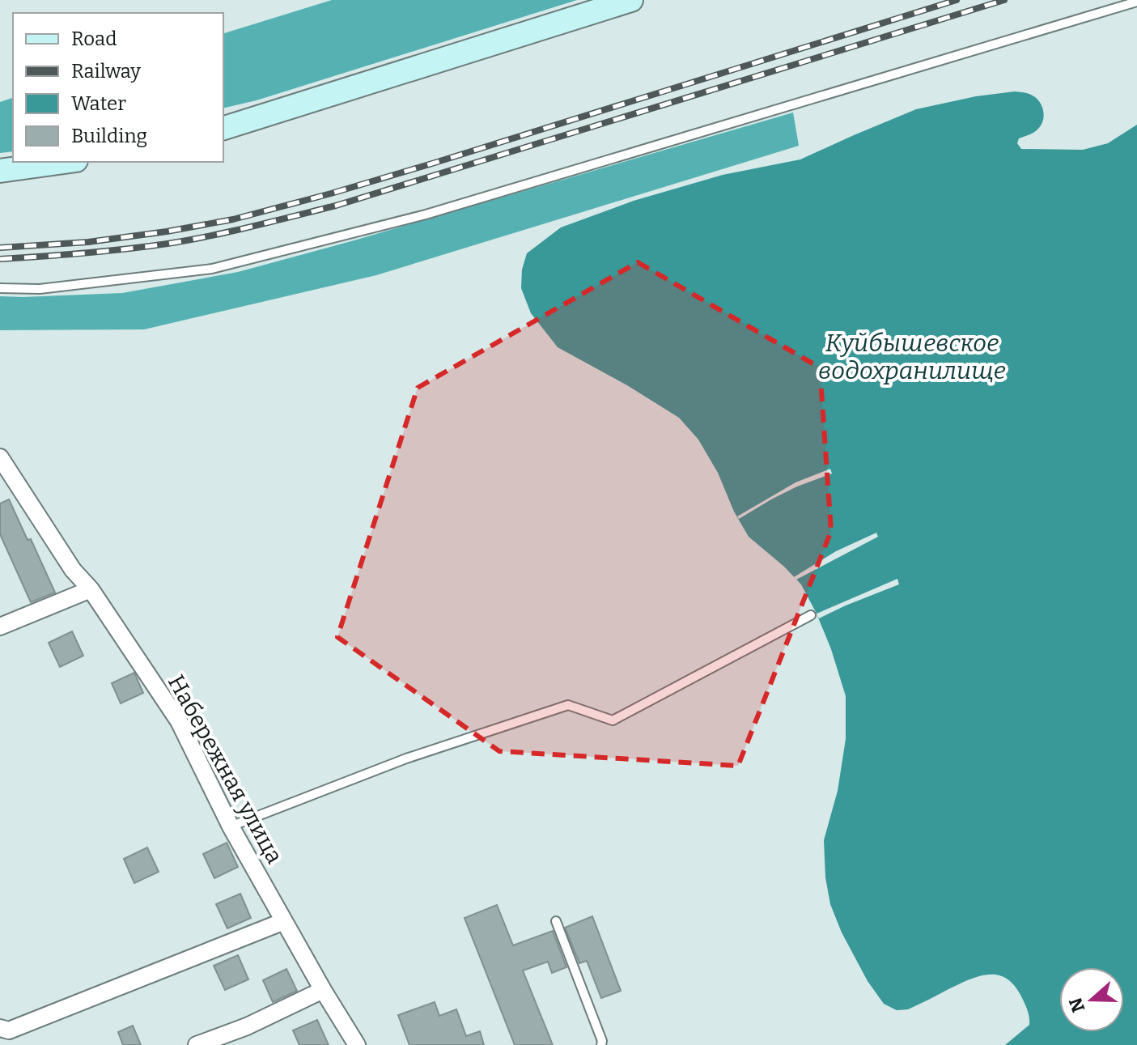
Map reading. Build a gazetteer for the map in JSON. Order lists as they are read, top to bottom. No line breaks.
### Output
{"streets":{"street":["Набережная улица"]},"water":["Куйбышевское водохранилище"],"legend":["Road","Railway","Water","Building"],"north":"left"}
